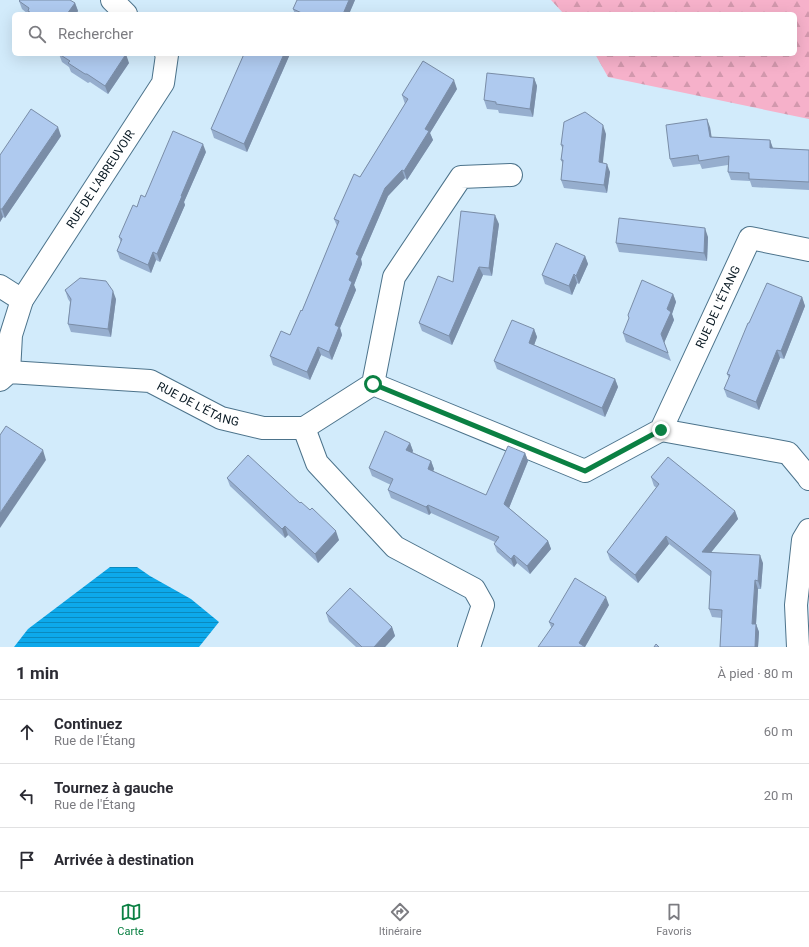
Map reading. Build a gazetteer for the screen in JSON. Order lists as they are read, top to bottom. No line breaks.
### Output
{"streets":{"street":["RUE DE L'ABREUVOIR","RUE DE L'ÉTANG"]},"crossings":[["RUE DE L'ABREUVOIR","RUE DE L'ÉTANG"]],"page":{"search":"Rechercher","heading":["1 min","À pied · 80 m"],"list":[["Continuez","Rue de l'Étang","60 m"],["Tournez à gauche","Rue de l'Étang","20 m"],"Arrivée à destination"],"nav":["Carte","Itinéraire","Favoris"]}}
